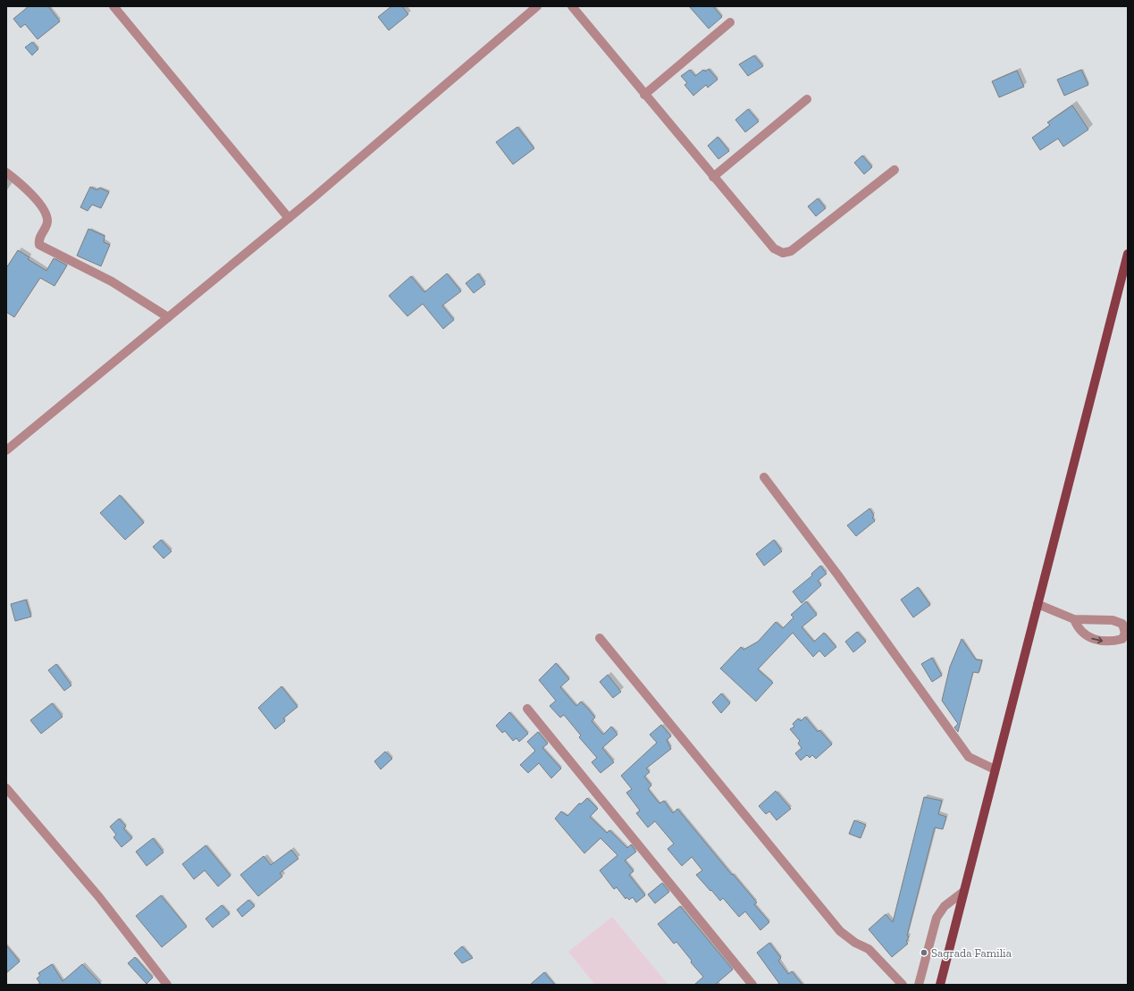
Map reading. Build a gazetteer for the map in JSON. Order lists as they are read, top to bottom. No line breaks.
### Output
{"places":["Sagrada Familia"]}
